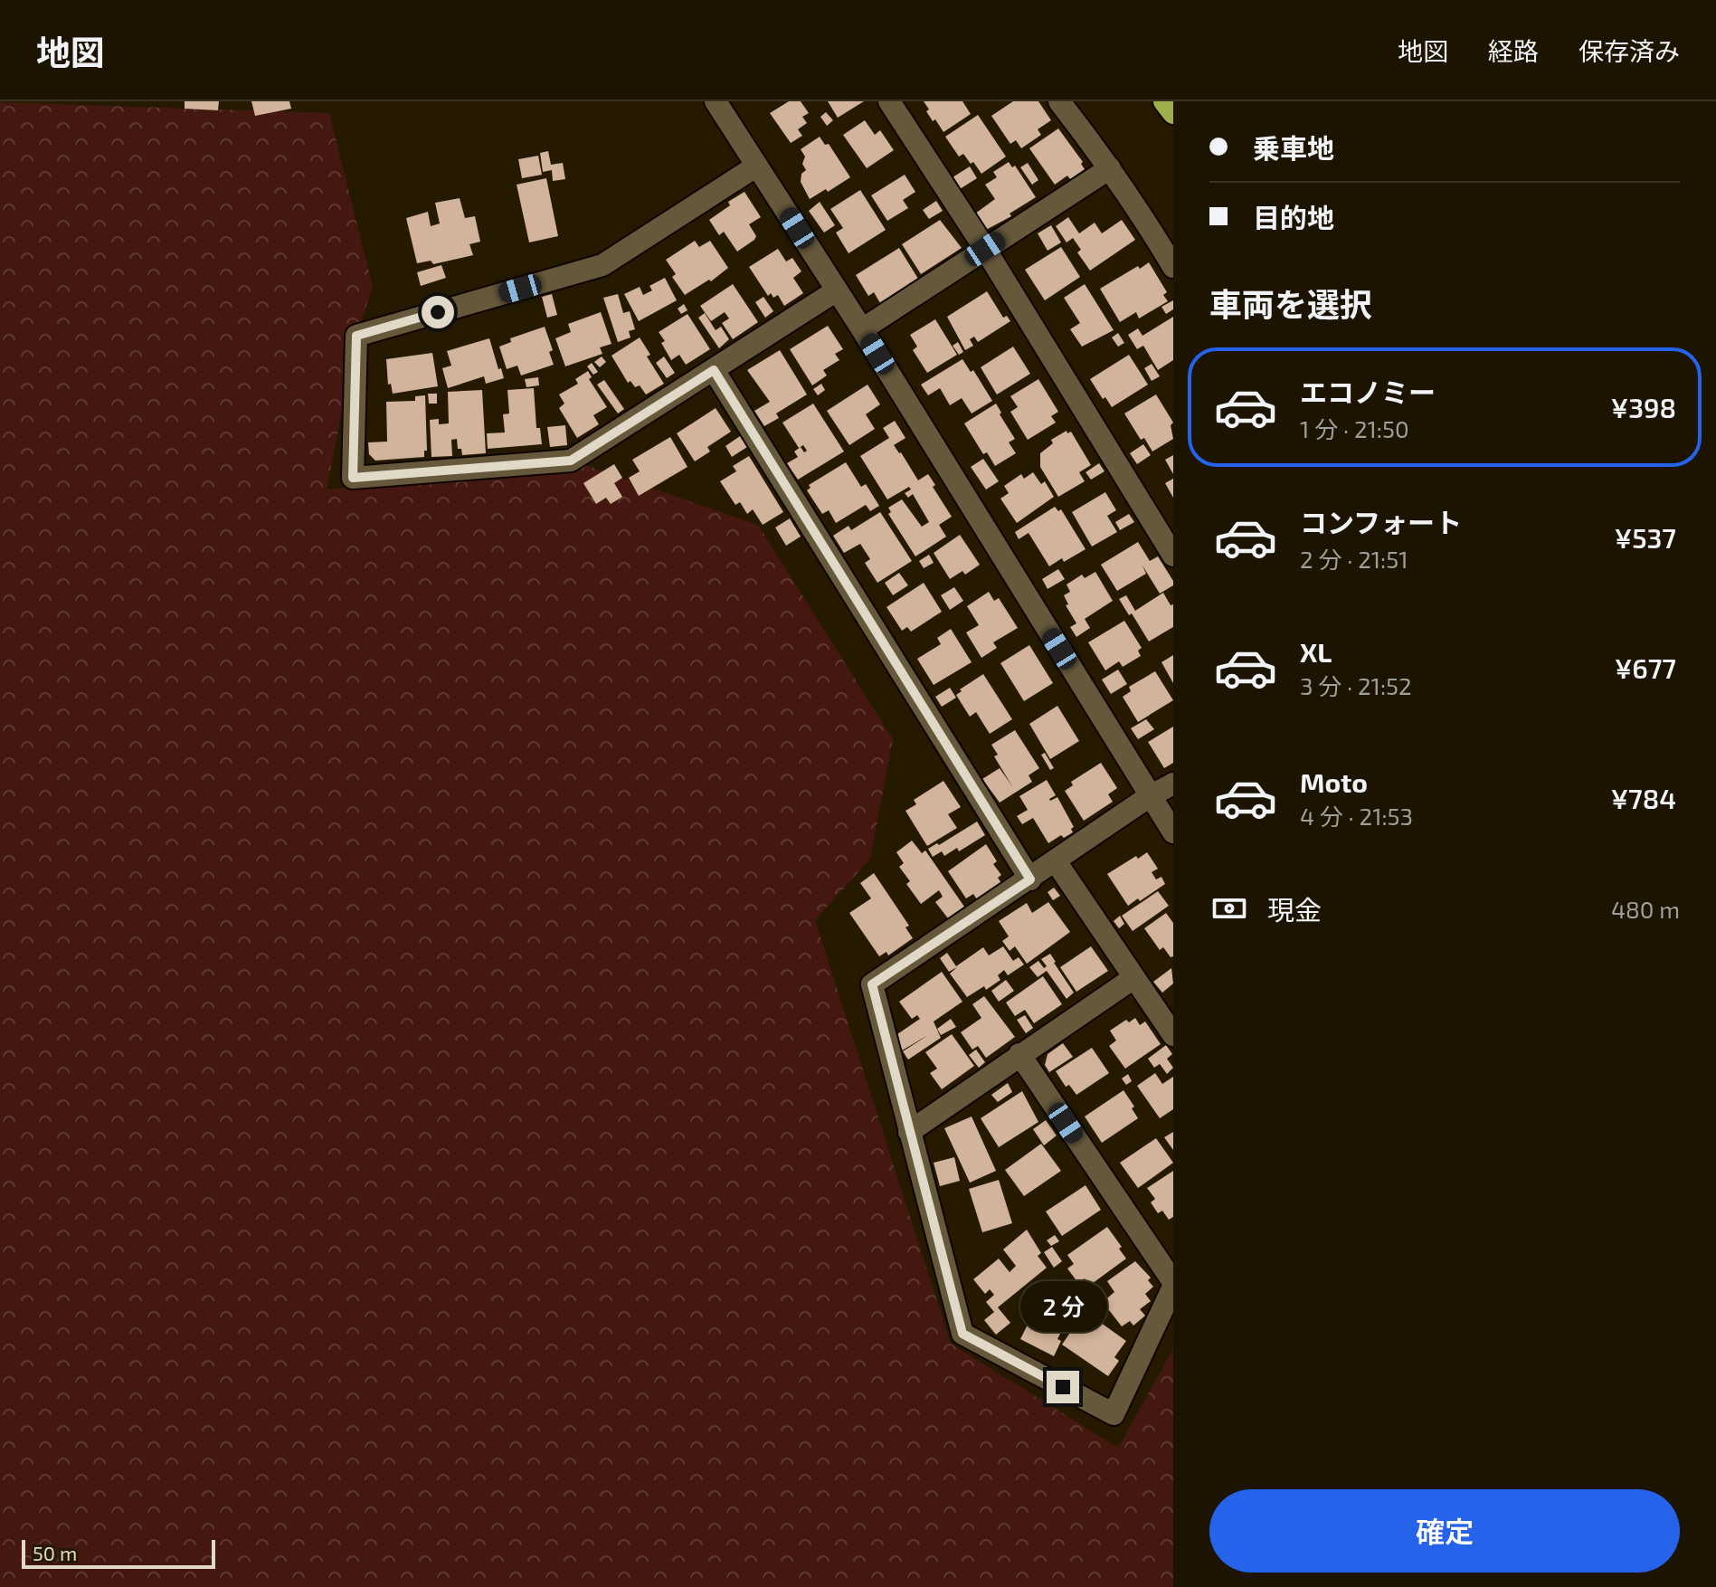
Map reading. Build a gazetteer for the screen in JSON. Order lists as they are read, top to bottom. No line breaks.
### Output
{"scale_bar":"50 m","page":{"header":"地図","nav":["地図","経路","保存済み"],"banner":["乗車地","目的地"],"heading":"車両を選択","list":[{"name":"エコノミー","note":"1 分 · 21:50","value":"¥398"},{"name":"コンフォート","note":"2 分 · 21:51","value":"¥537"},{"name":"XL","note":"3 分 · 21:52","value":"¥677"},{"name":"Moto","note":"4 分 · 21:53","value":"¥784"}],"pay":["現金","480 m"],"bubble":"2 分","buttons":"確定","scale":"50 m"}}
